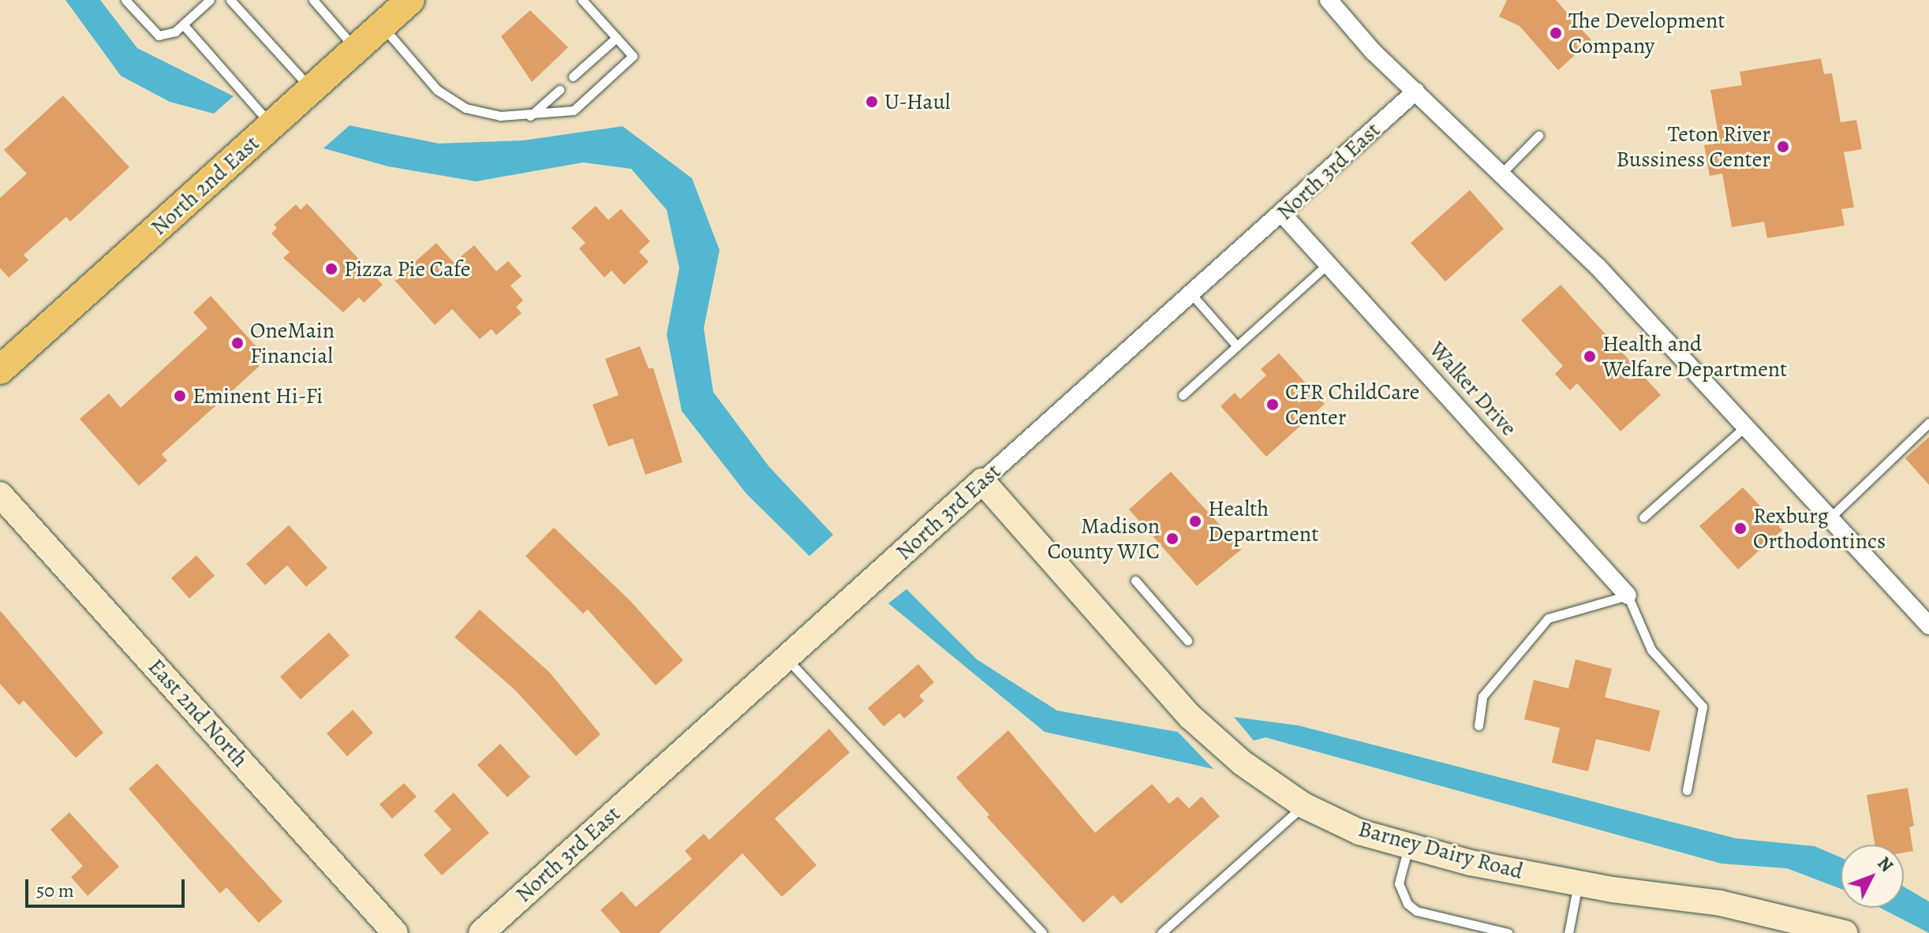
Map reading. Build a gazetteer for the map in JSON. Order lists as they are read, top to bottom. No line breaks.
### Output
{"streets":{"main road":["North 2nd East"],"street":["North 3rd East","Walker Drive","East 2nd North","Barney Dairy Road"]},"crossings":[["North 3rd East","Walker Drive"],["North 3rd East","Barney Dairy Road"]],"places":["The Development Company","U-Haul","Teton River Bussiness Center","Pizza Pie Cafe","OneMain Financial","Health and Welfare Department","Eminent Hi-Fi","CFR ChildCare Center","Health Department","Rexburg Orthodontincs","Madison County WIC"],"scale_bar":"50 m","north":"top right"}
